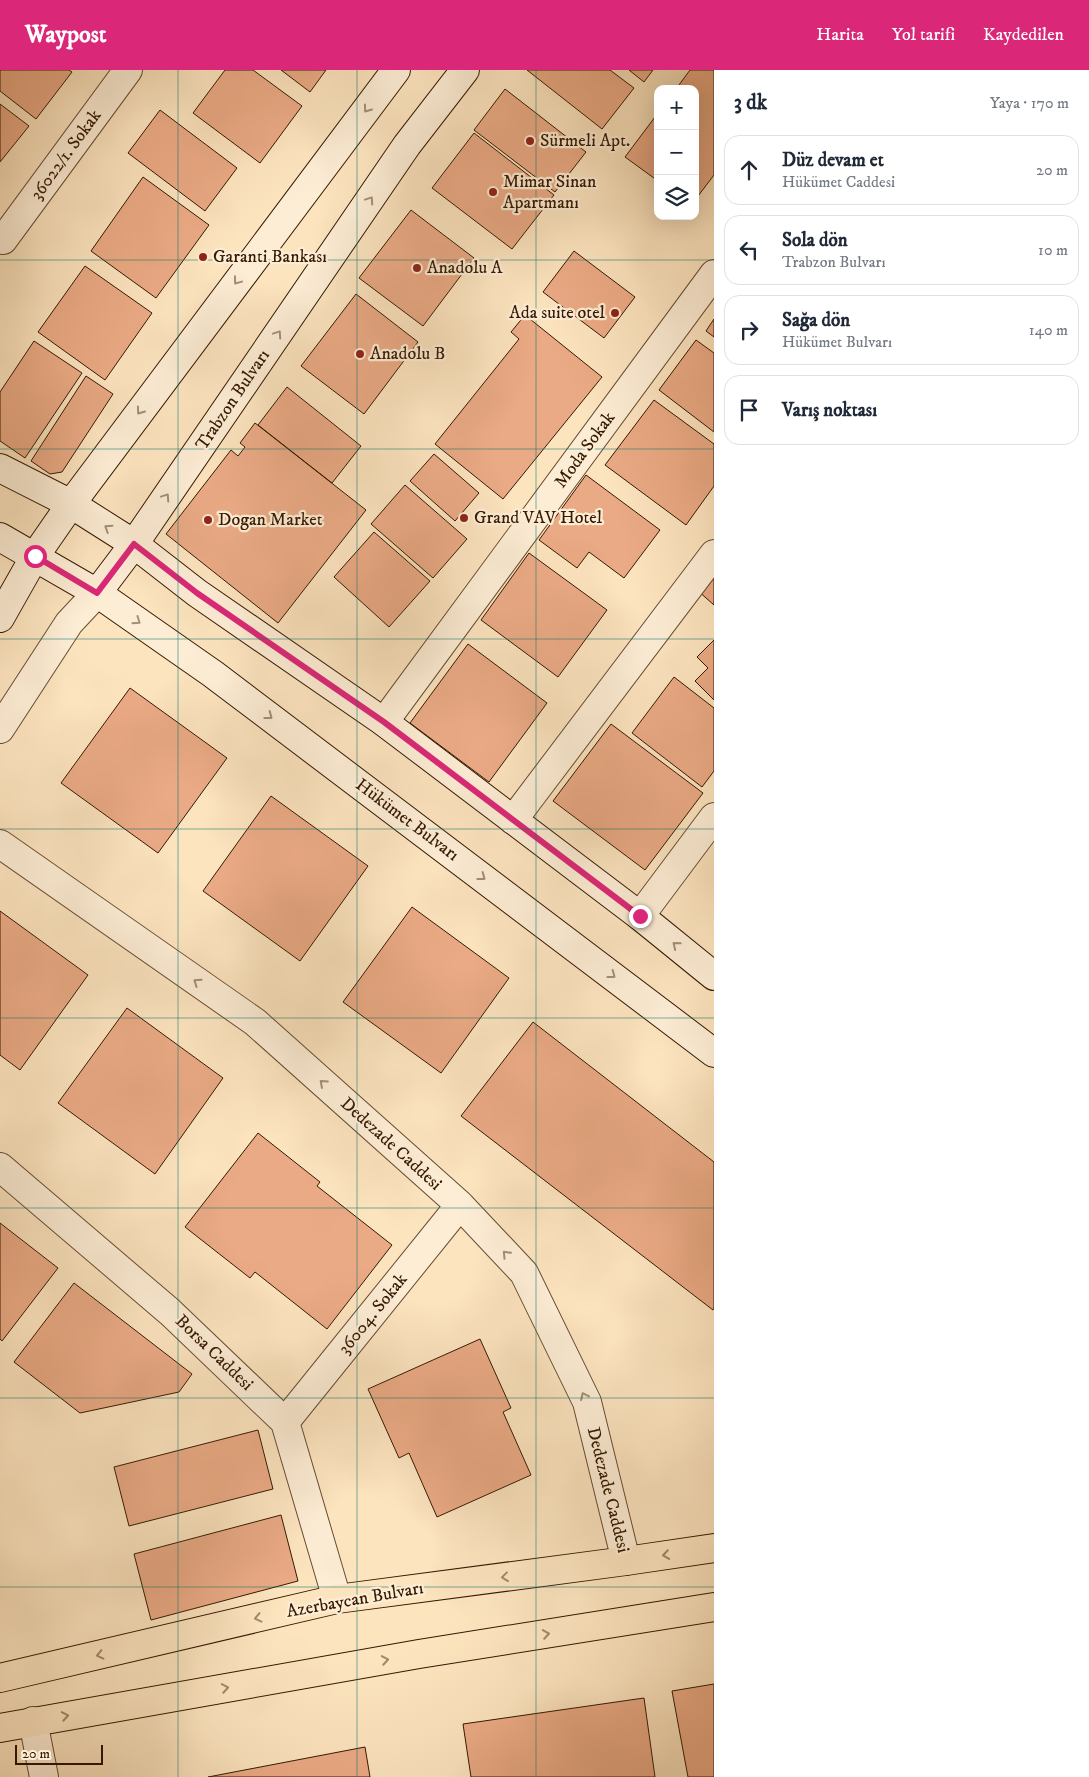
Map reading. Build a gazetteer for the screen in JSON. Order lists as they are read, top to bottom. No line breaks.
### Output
{"streets":{"main road":["Azerbaycan Bulvarı"],"street":["36022/1. Sokak","Trabzon Bulvarı","Moda Sokak","Hükümet Bulvarı","Dedezade Caddesi","36004. Sokak","Borsa Caddesi"]},"crossings":[["Trabzon Bulvarı","Hükümet Bulvarı"],["Dedezade Caddesi","36004. Sokak"],["Dedezade Caddesi","Azerbaycan Bulvarı"],["36004. Sokak","Borsa Caddesi"],["Borsa Caddesi","Azerbaycan Bulvarı"]],"one_way":["Dedezade Caddesi"],"places":["Sürmeli Apt.","Mimar Sinan Apartmanı","Garanti Bankası","Anadolu A","Ada suite otel","Anadolu B","Grand VAV Hotel","Dogan Market"],"scale_bar":"20 m","page":{"header":"Waypost","nav":["Harita","Yol tarifi","Kaydedilen"],"heading":["3 dk","Yaya · 170 m"],"map_buttons":["+","−"],"list":[["Düz devam et","Hükümet Caddesi","20 m"],["Sola dön","Trabzon Bulvarı","10 m"],["Sağa dön","Hükümet Bulvarı","140 m"],"Varış noktası"],"scale":"20 m"}}
